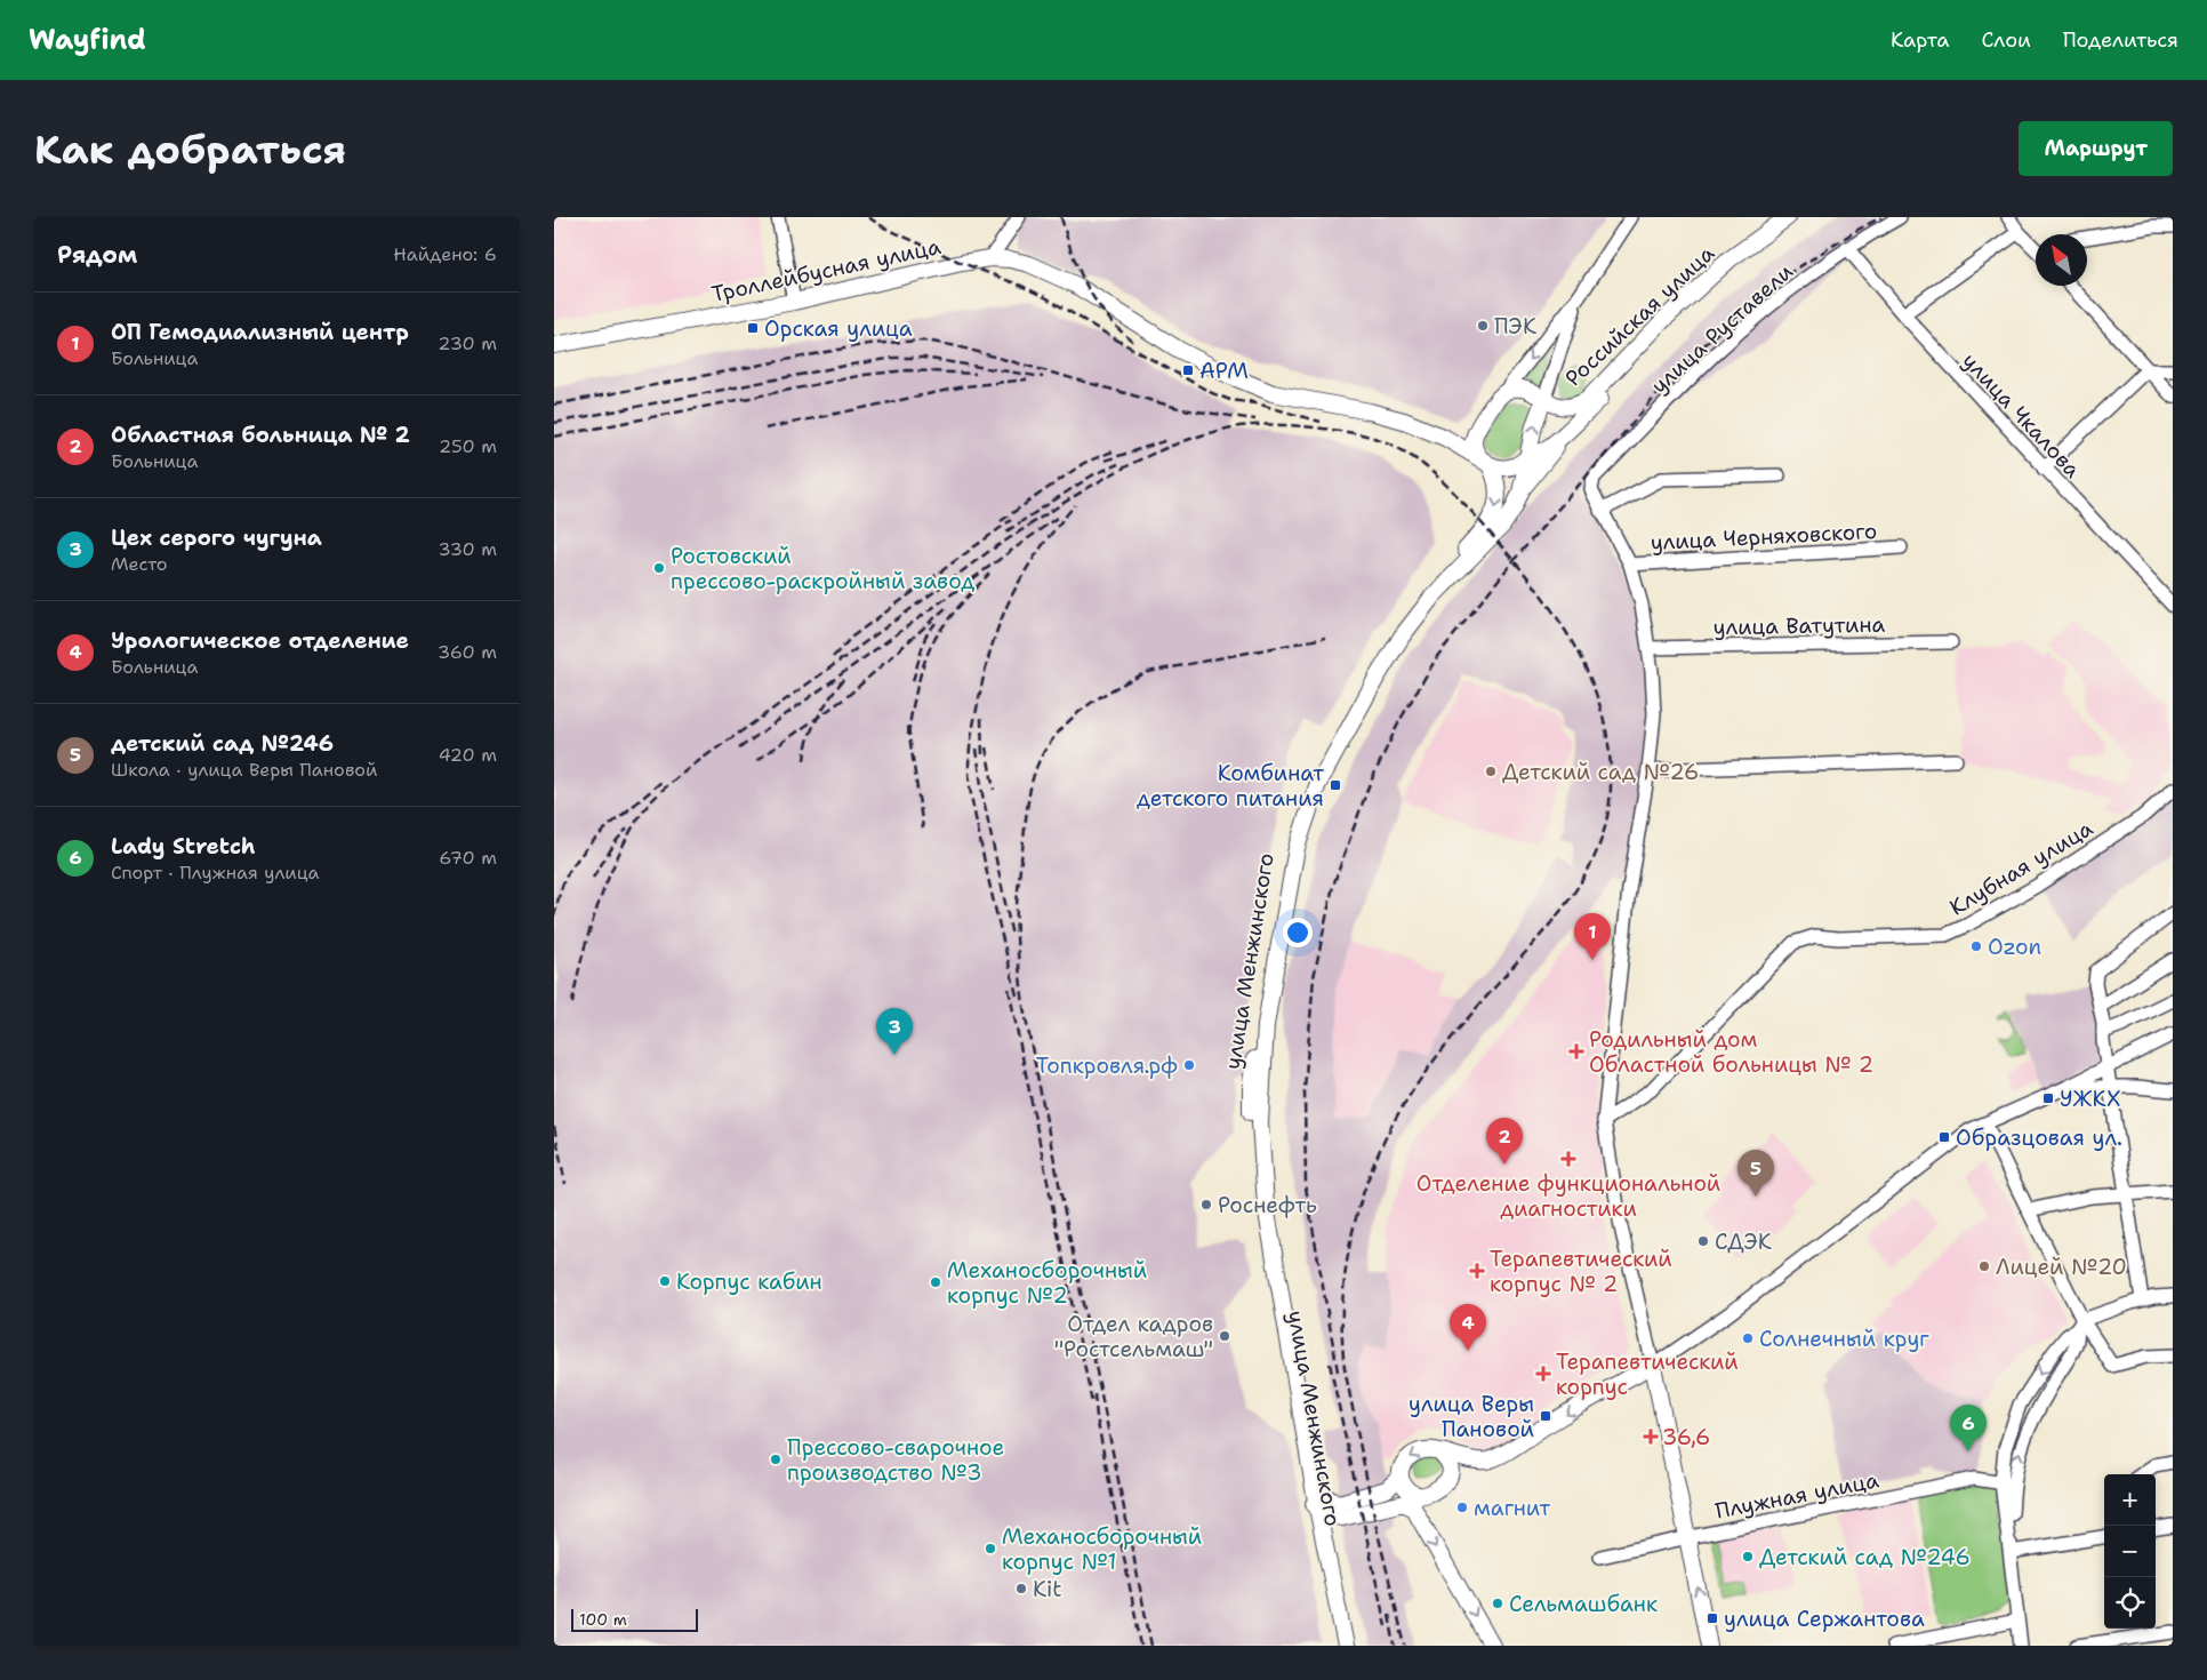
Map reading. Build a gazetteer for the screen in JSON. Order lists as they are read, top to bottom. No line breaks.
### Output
{"streets":{"main road":["Троллейбусная улица","Российская улица","улица Менжинского"],"street":["улица Руставели","улица Чкалова","улица Черняховского","улица Ватутина","Клубная улица","Плужная улица"]},"crossings":[["Троллейбусная улица","Российская улица"],["улица Руставели","улица Чкалова"]],"places":{"other":["ПЭК","Ростовский прессово-раскройный завод","Детский сад №26","Ozon","Топкровля.рф","Роснефть","СДЭК","Лицей №20","Корпус кабин","Механосборочный корпус №2","Отдел кадров \"Ростсельмаш\"","Солнечный круг","Прессово-сварочное производство №3","магнит","Механосборочный корпус №1","Детский сад №246","Kit","Сельмашбанк"],"transit":["Орская улица","АРМ","Комбинат детского питания","УЖКХ","Образцовая ул.","улица Веры Пановой","улица Сержантова"],"health":["Родильный дом Областной больницы № 2","Отделение функциональной диагностики","Терапевтический корпус № 2","Терапевтический корпус","36,6"]},"scale_bar":"100 m","north":"top left","page":{"header":"Wayfind","nav":["Карта","Слои","Поделиться"],"buttons":"Маршрут","title":"Как добраться","heading":["Рядом","Найдено: 6"],"list":[{"mark":"1","name":"ОП Гемодиализный центр","note":"Больница","value":"230 m"},{"mark":"2","name":"Областная больница № 2","note":"Больница","value":"250 m"},{"mark":"3","name":"Цех серого чугуна","note":"Место","value":"330 m"},{"mark":"4","name":"Урологическое отделение","note":"Больница","value":"360 m"},{"mark":"5","name":"детский сад №246","note":"Школа · улица Веры Пановой","value":"420 m"},{"mark":"6","name":"Lady Stretch","note":"Спорт · Плужная улица","value":"670 m"}],"pins":["1","3","2","5","4","6"],"map_buttons":["+","−"],"scale":"100 m"}}
